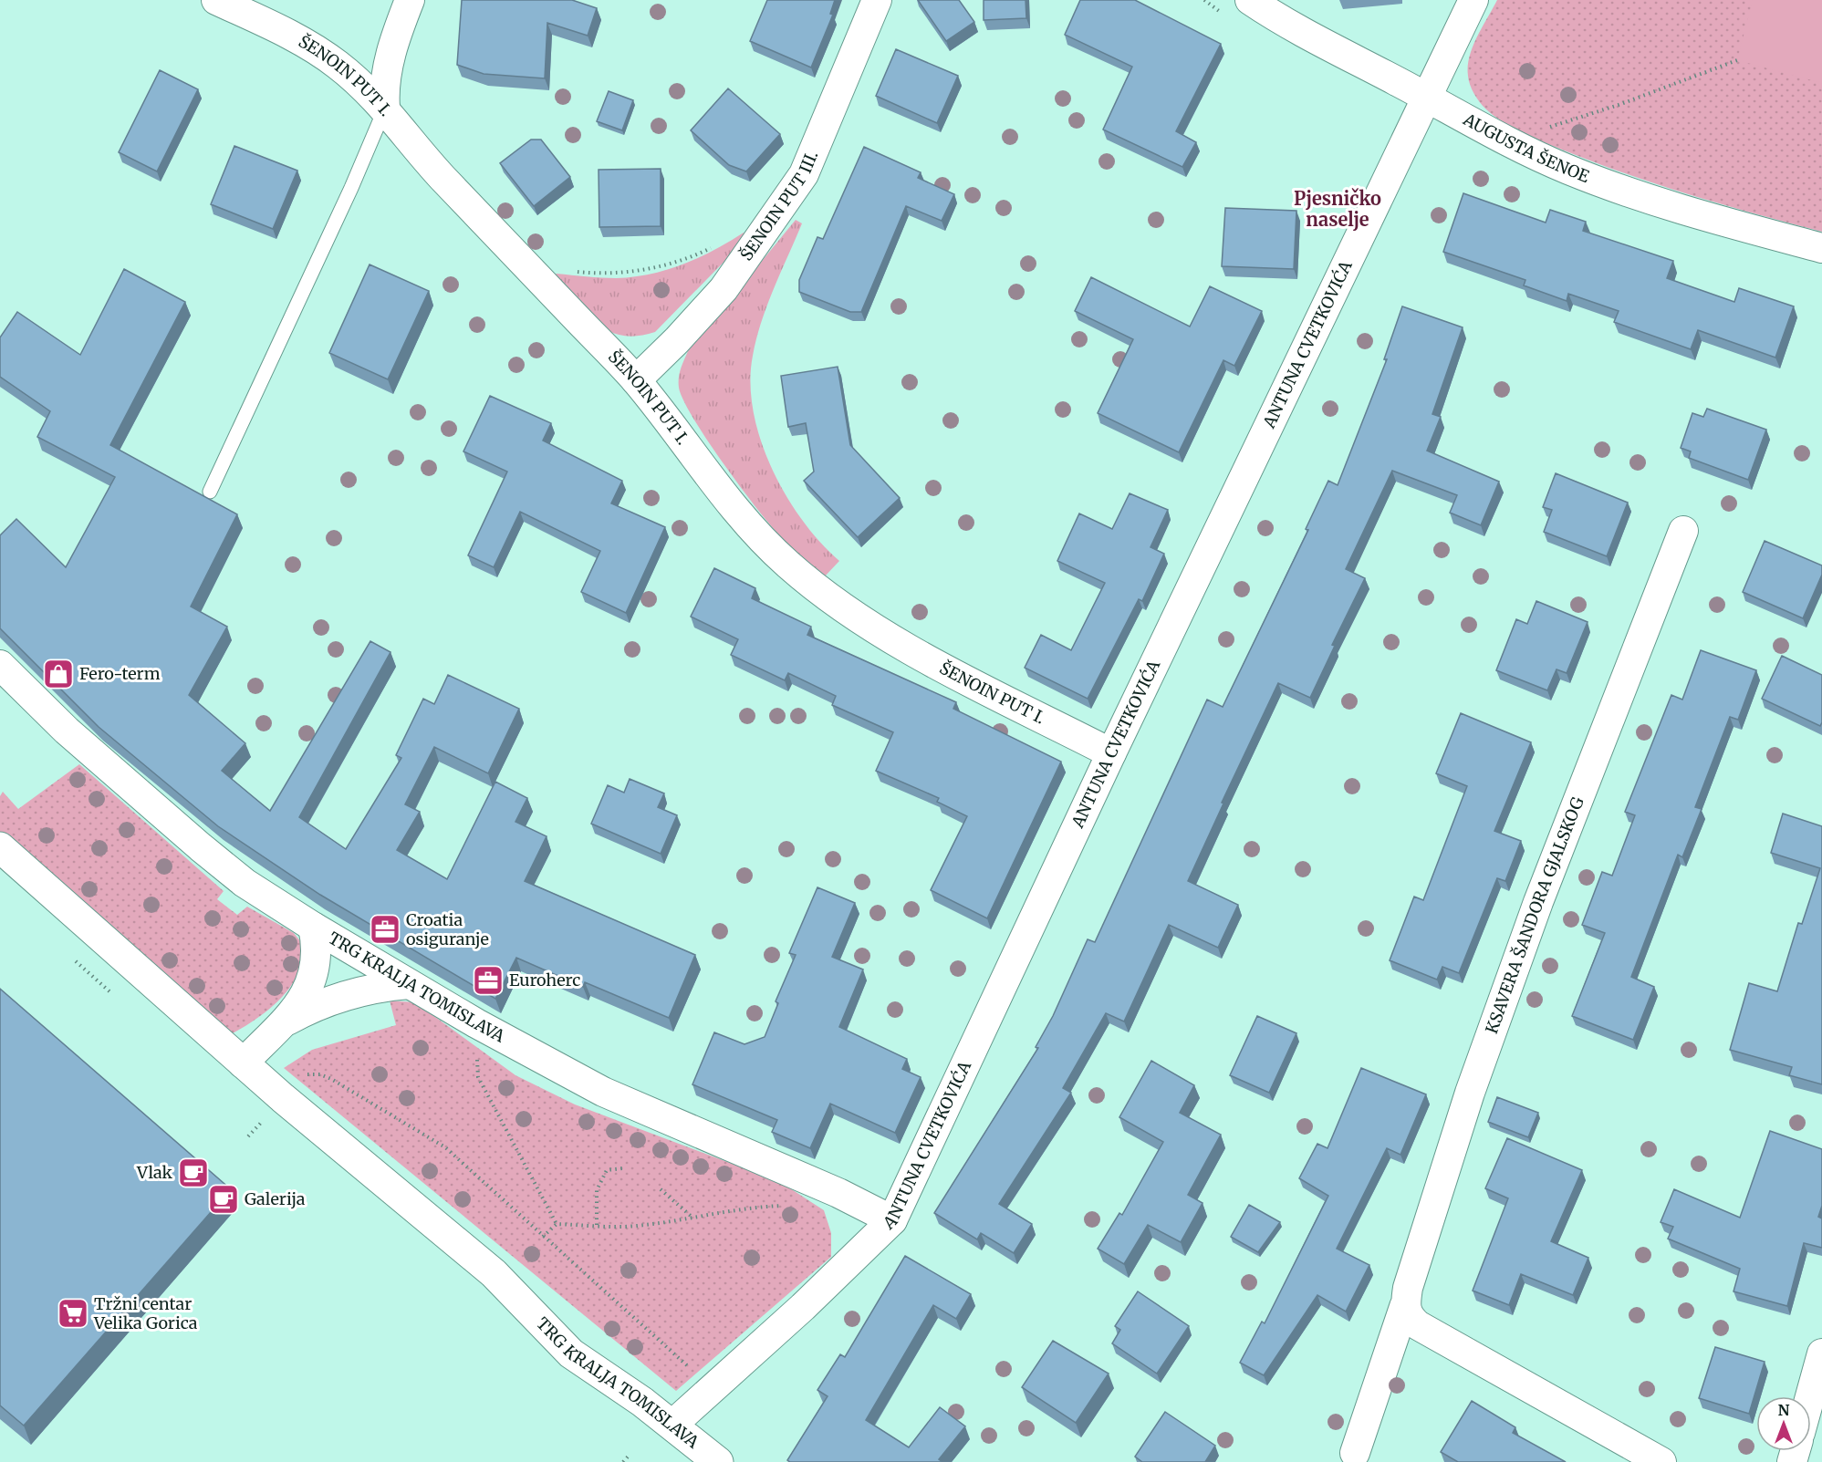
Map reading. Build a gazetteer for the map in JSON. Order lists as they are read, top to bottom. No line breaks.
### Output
{"streets":{"main road":["TRG KRALJA TOMISLAVA"],"street":["ŠENOIN PUT I.","AUGUSTA ŠENOE","ŠENOIN PUT III.","ANTUNA CVETKOVIĆA","KSAVERA ŠANDORA GJALSKOG"]},"crossings":[["ŠENOIN PUT I.","ŠENOIN PUT III."],["ŠENOIN PUT I.","ANTUNA CVETKOVIĆA"],["AUGUSTA ŠENOE","ANTUNA CVETKOVIĆA"],["ANTUNA CVETKOVIĆA","TRG KRALJA TOMISLAVA"]],"districts":["Pjesničko naselje"],"places":{"shop":["Fero-term"],"office":["Croatia osiguranje","Euroherc"],"cafe":["Vlak","Galerija"],"supermarket":["Tržni centar Velika Gorica"]},"north":"top"}
